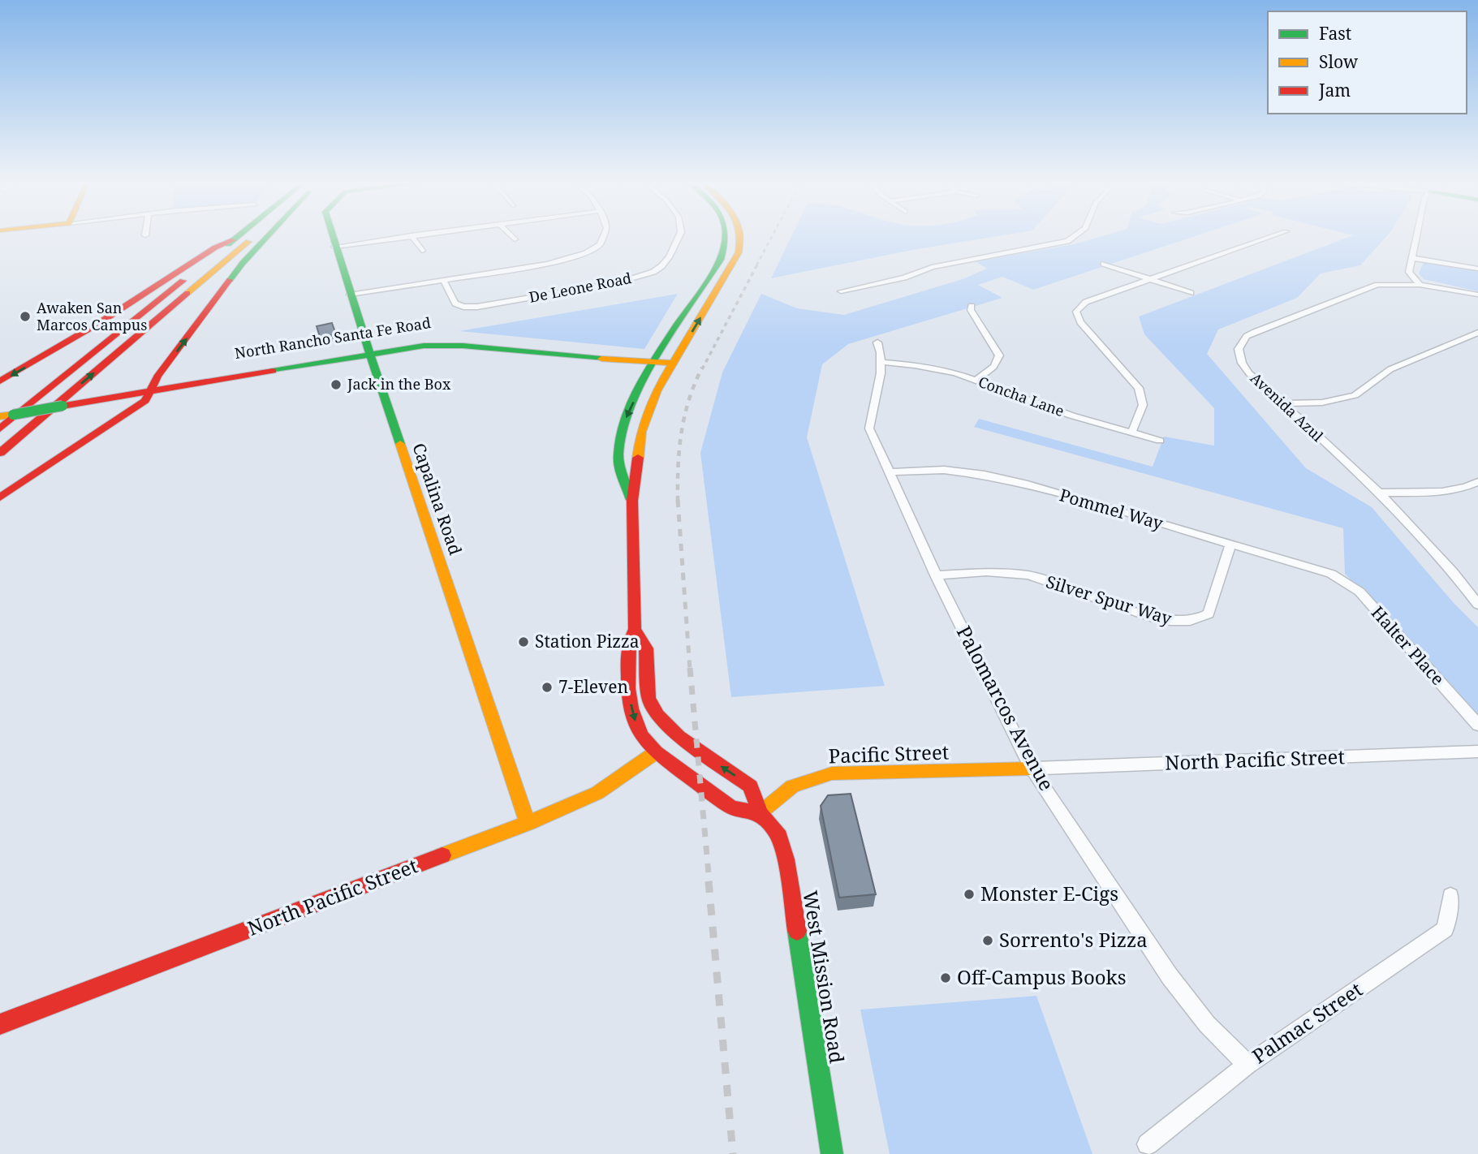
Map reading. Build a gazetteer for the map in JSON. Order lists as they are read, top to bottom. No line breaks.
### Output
{"streets":{"main road":["North Rancho Santa Fe Road","Capalina Road","Pacific Street","North Pacific Street","West Mission Road"],"street":["De Leone Road","Concha Lane","Avenida Azul","Pommel Way","Silver Spur Way","Halter Place","Palomarcos Avenue","Palmac Street"]},"crossings":[["North Rancho Santa Fe Road","Capalina Road"],["North Rancho Santa Fe Road","West Mission Road"],["Concha Lane","Palomarcos Avenue"],["Capalina Road","North Pacific Street"],["Pommel Way","Silver Spur Way"],["Pommel Way","Halter Place"],["Pommel Way","Palomarcos Avenue"],["Silver Spur Way","Palomarcos Avenue"],["Palomarcos Avenue","Pacific Street"],["Palomarcos Avenue","North Pacific Street"],["Palomarcos Avenue","Palmac Street"],["Pacific Street","North Pacific Street"],["Pacific Street","West Mission Road"],["North Pacific Street","West Mission Road"]],"places":["Awaken San Marcos Campus","Jack in the Box","Station Pizza","7-Eleven","Monster E-Cigs","Sorrento's Pizza","Off-Campus Books"],"legend":["Fast","Slow","Jam"]}
